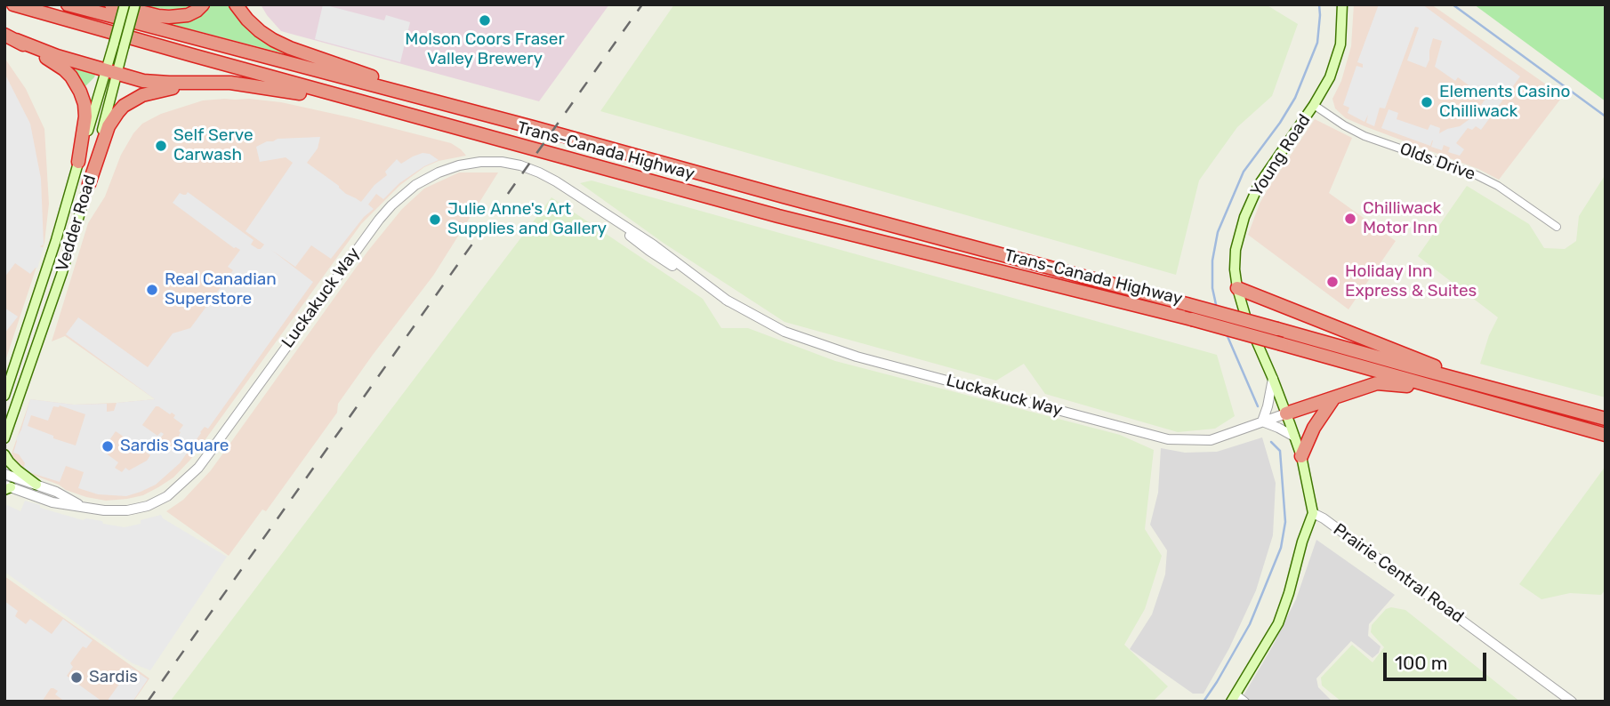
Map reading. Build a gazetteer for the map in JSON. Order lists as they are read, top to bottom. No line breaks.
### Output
{"streets":{"highway":["Trans-Canada Highway"],"main road":["Young Road","Vedder Road"],"street":["Olds Drive","Luckakuck Way","Prairie Central Road"]},"crossings":[["Young Road","Olds Drive"],["Young Road","Luckakuck Way"],["Young Road","Prairie Central Road"]],"places":["Molson Coors Fraser Valley Brewery","Elements Casino Chilliwack","Self Serve Carwash","Chilliwack Motor Inn","Julie Anne's Art Supplies and Gallery","Holiday Inn Express & Suites","Real Canadian Superstore","Sardis Square","Sardis"],"scale_bar":"100 m"}
